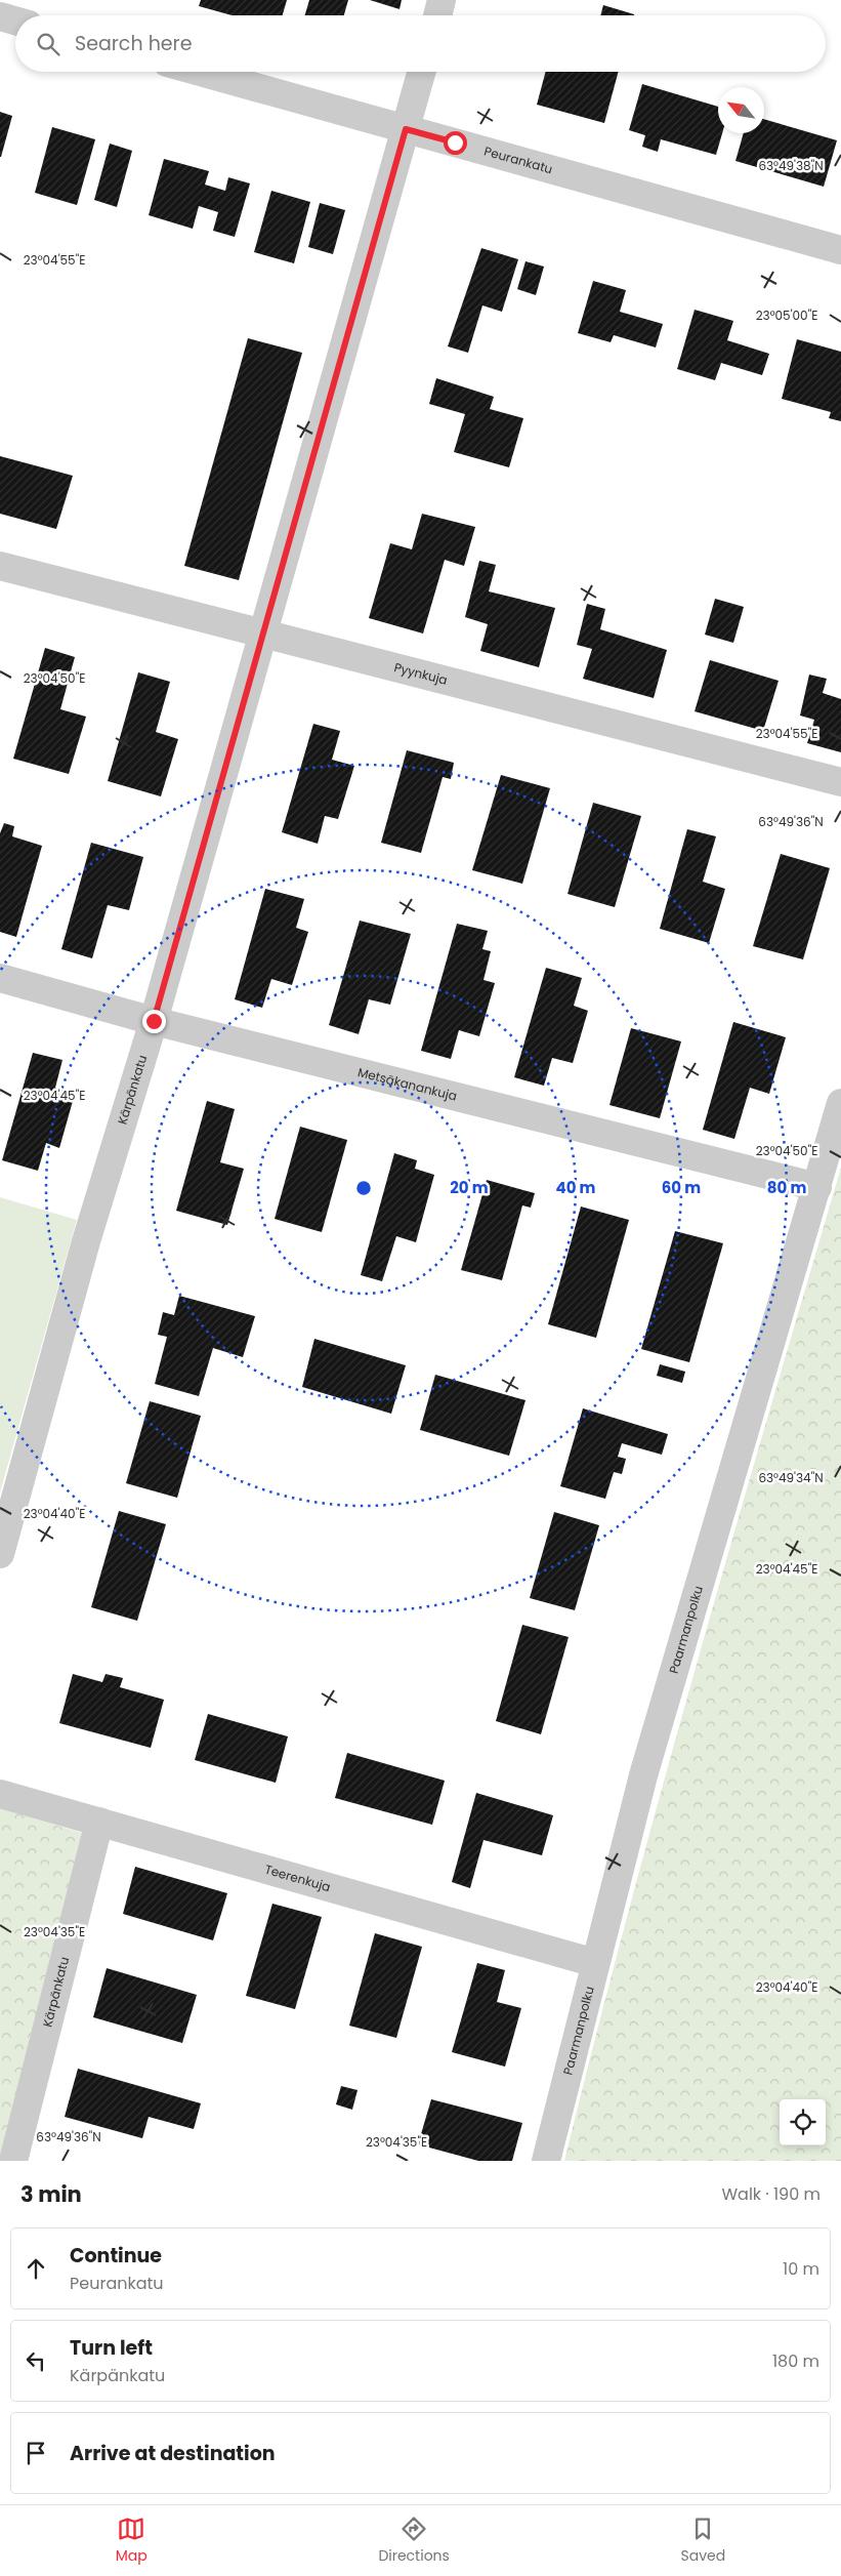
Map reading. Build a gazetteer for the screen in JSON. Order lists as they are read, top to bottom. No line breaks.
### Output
{"streets":{"street":["Peurankatu","Pyynkuja","Metsäkanankuja","Kärpänkatu","Paarmanpolku","Teerenkuja"]},"crossings":[["Peurankatu","Kärpänkatu"],["Pyynkuja","Kärpänkatu"],["Metsäkanankuja","Kärpänkatu"],["Metsäkanankuja","Paarmanpolku"],["Kärpänkatu","Teerenkuja"],["Paarmanpolku","Teerenkuja"]],"north":"top left","page":{"search":"Search here","heading":["3 min","Walk · 190 m"],"list":[["Continue","Peurankatu","10 m"],["Turn left","Kärpänkatu","180 m"],"Arrive at destination"],"nav":["Map","Directions","Saved"]},"coordinates":["63°49'38\"N","23°04'55\"E","23°05'00\"E","23°04'50\"E","63°49'36\"N","23°04'45\"E","63°49'34\"N","23°04'40\"E","23°04'35\"E"],"rings":["20 m","40 m","60 m","80 m"]}
